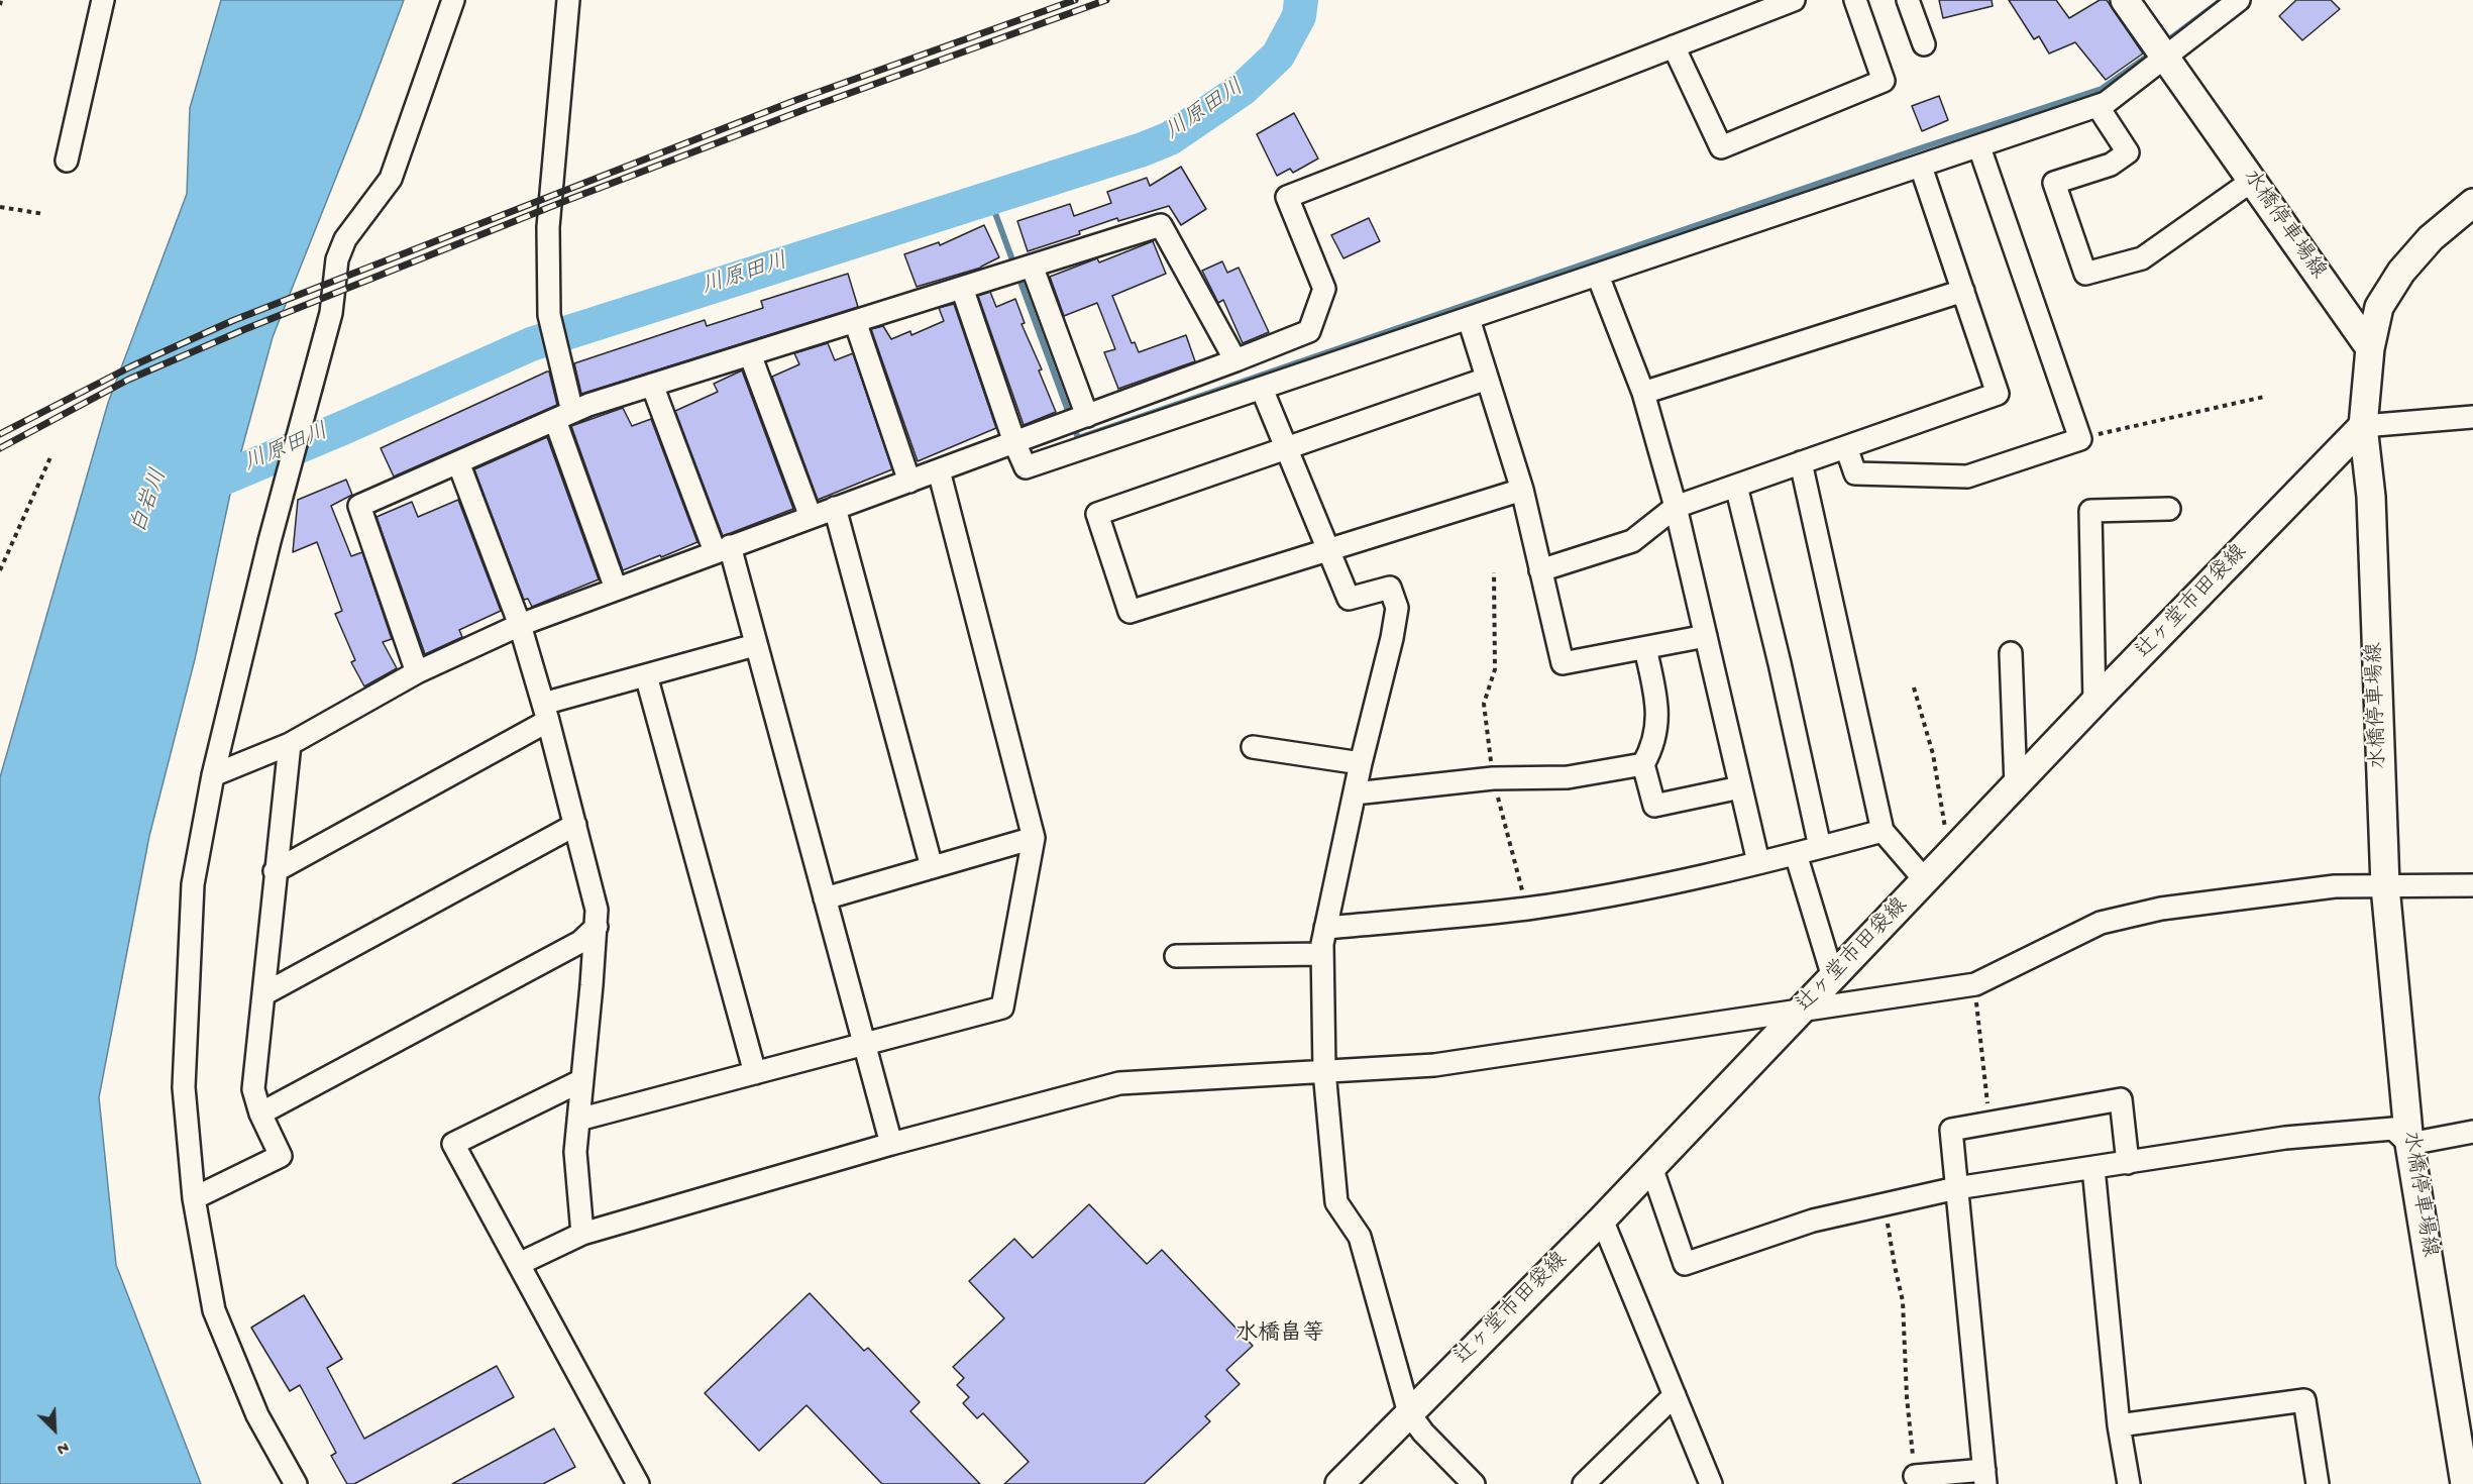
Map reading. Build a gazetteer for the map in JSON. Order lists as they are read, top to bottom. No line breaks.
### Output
{"streets":{"main road":["水橋停車場線","辻ヶ堂市田袋線"]},"crossings":[["水橋停車場線","辻ヶ堂市田袋線"]],"districts":["水橋畠等"],"water":["川原田川","白岩川"],"north":"bottom right"}
